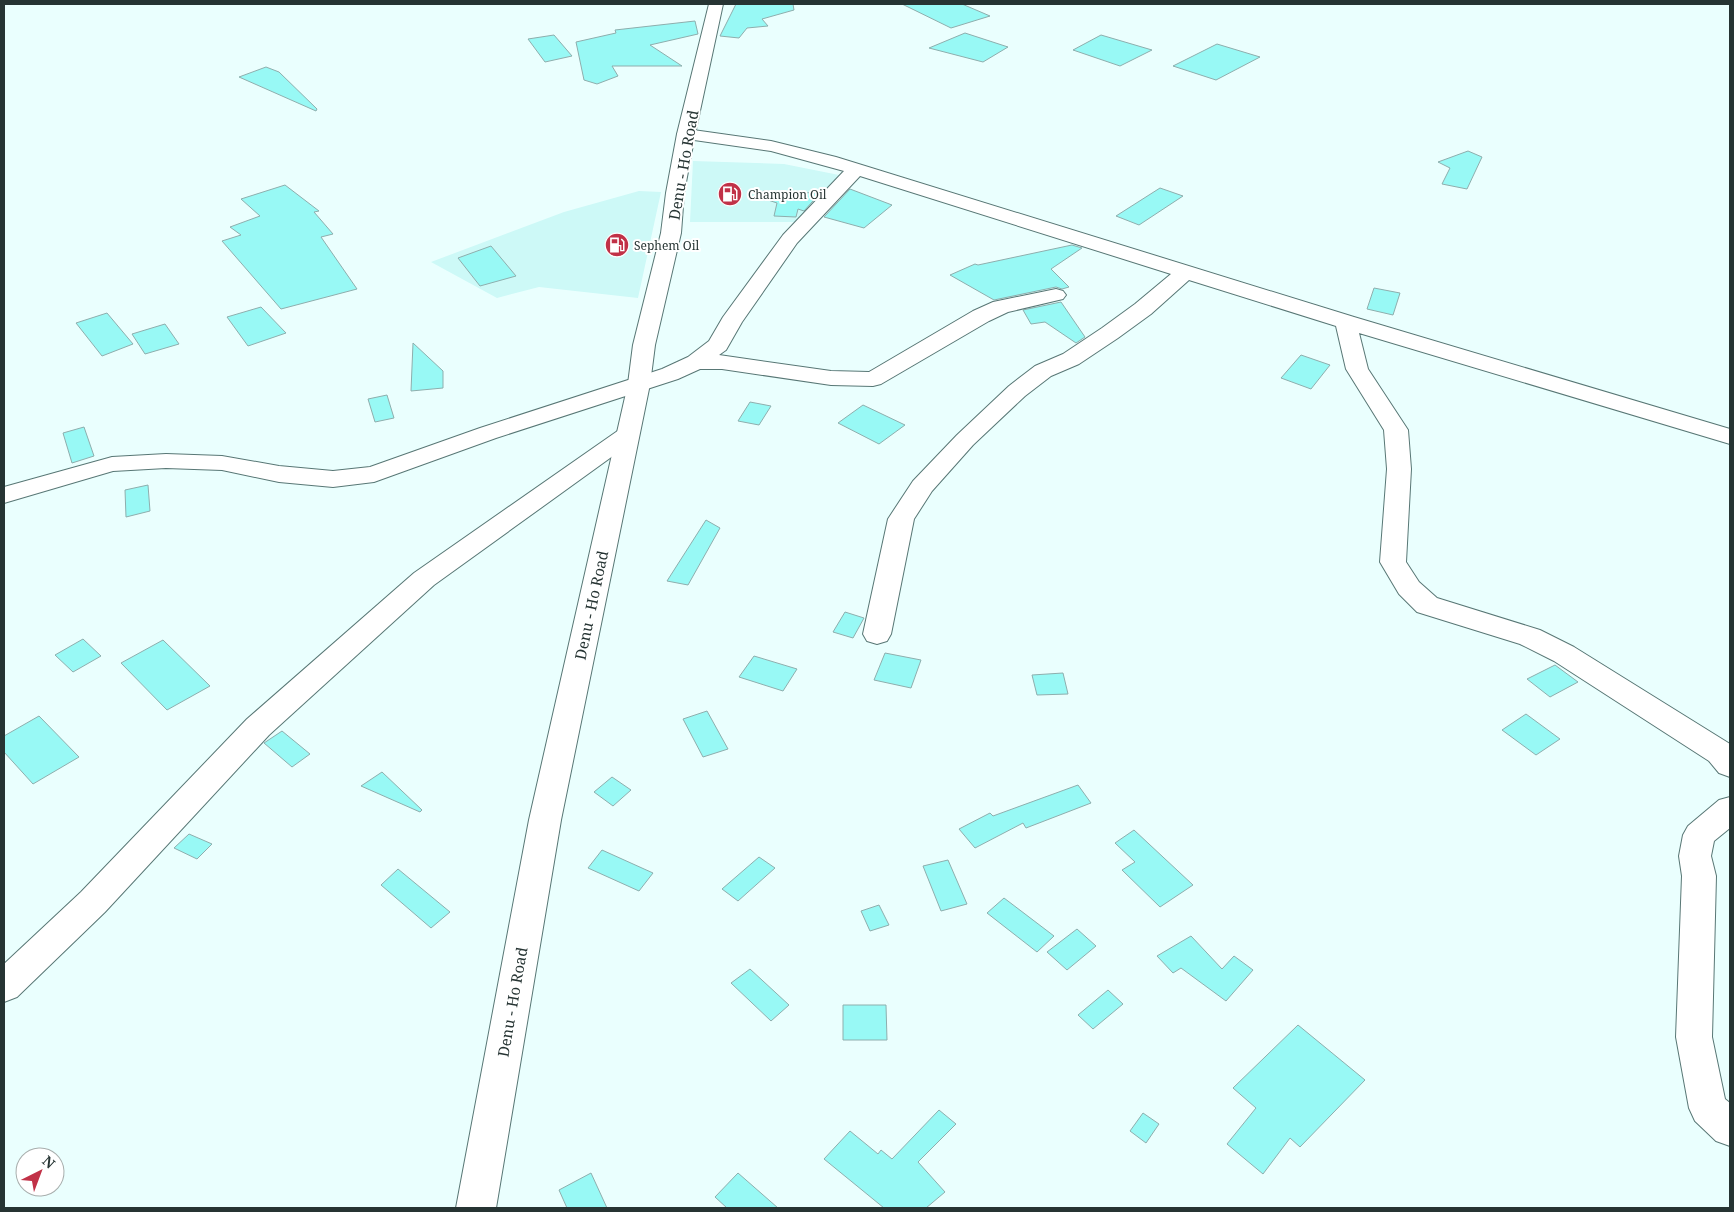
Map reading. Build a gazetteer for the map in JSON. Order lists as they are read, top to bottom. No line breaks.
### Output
{"streets":{"street":["Denu - Ho Road"]},"places":{"fuel station":["Champion Oil","Sephem Oil"]},"north":"top right"}
